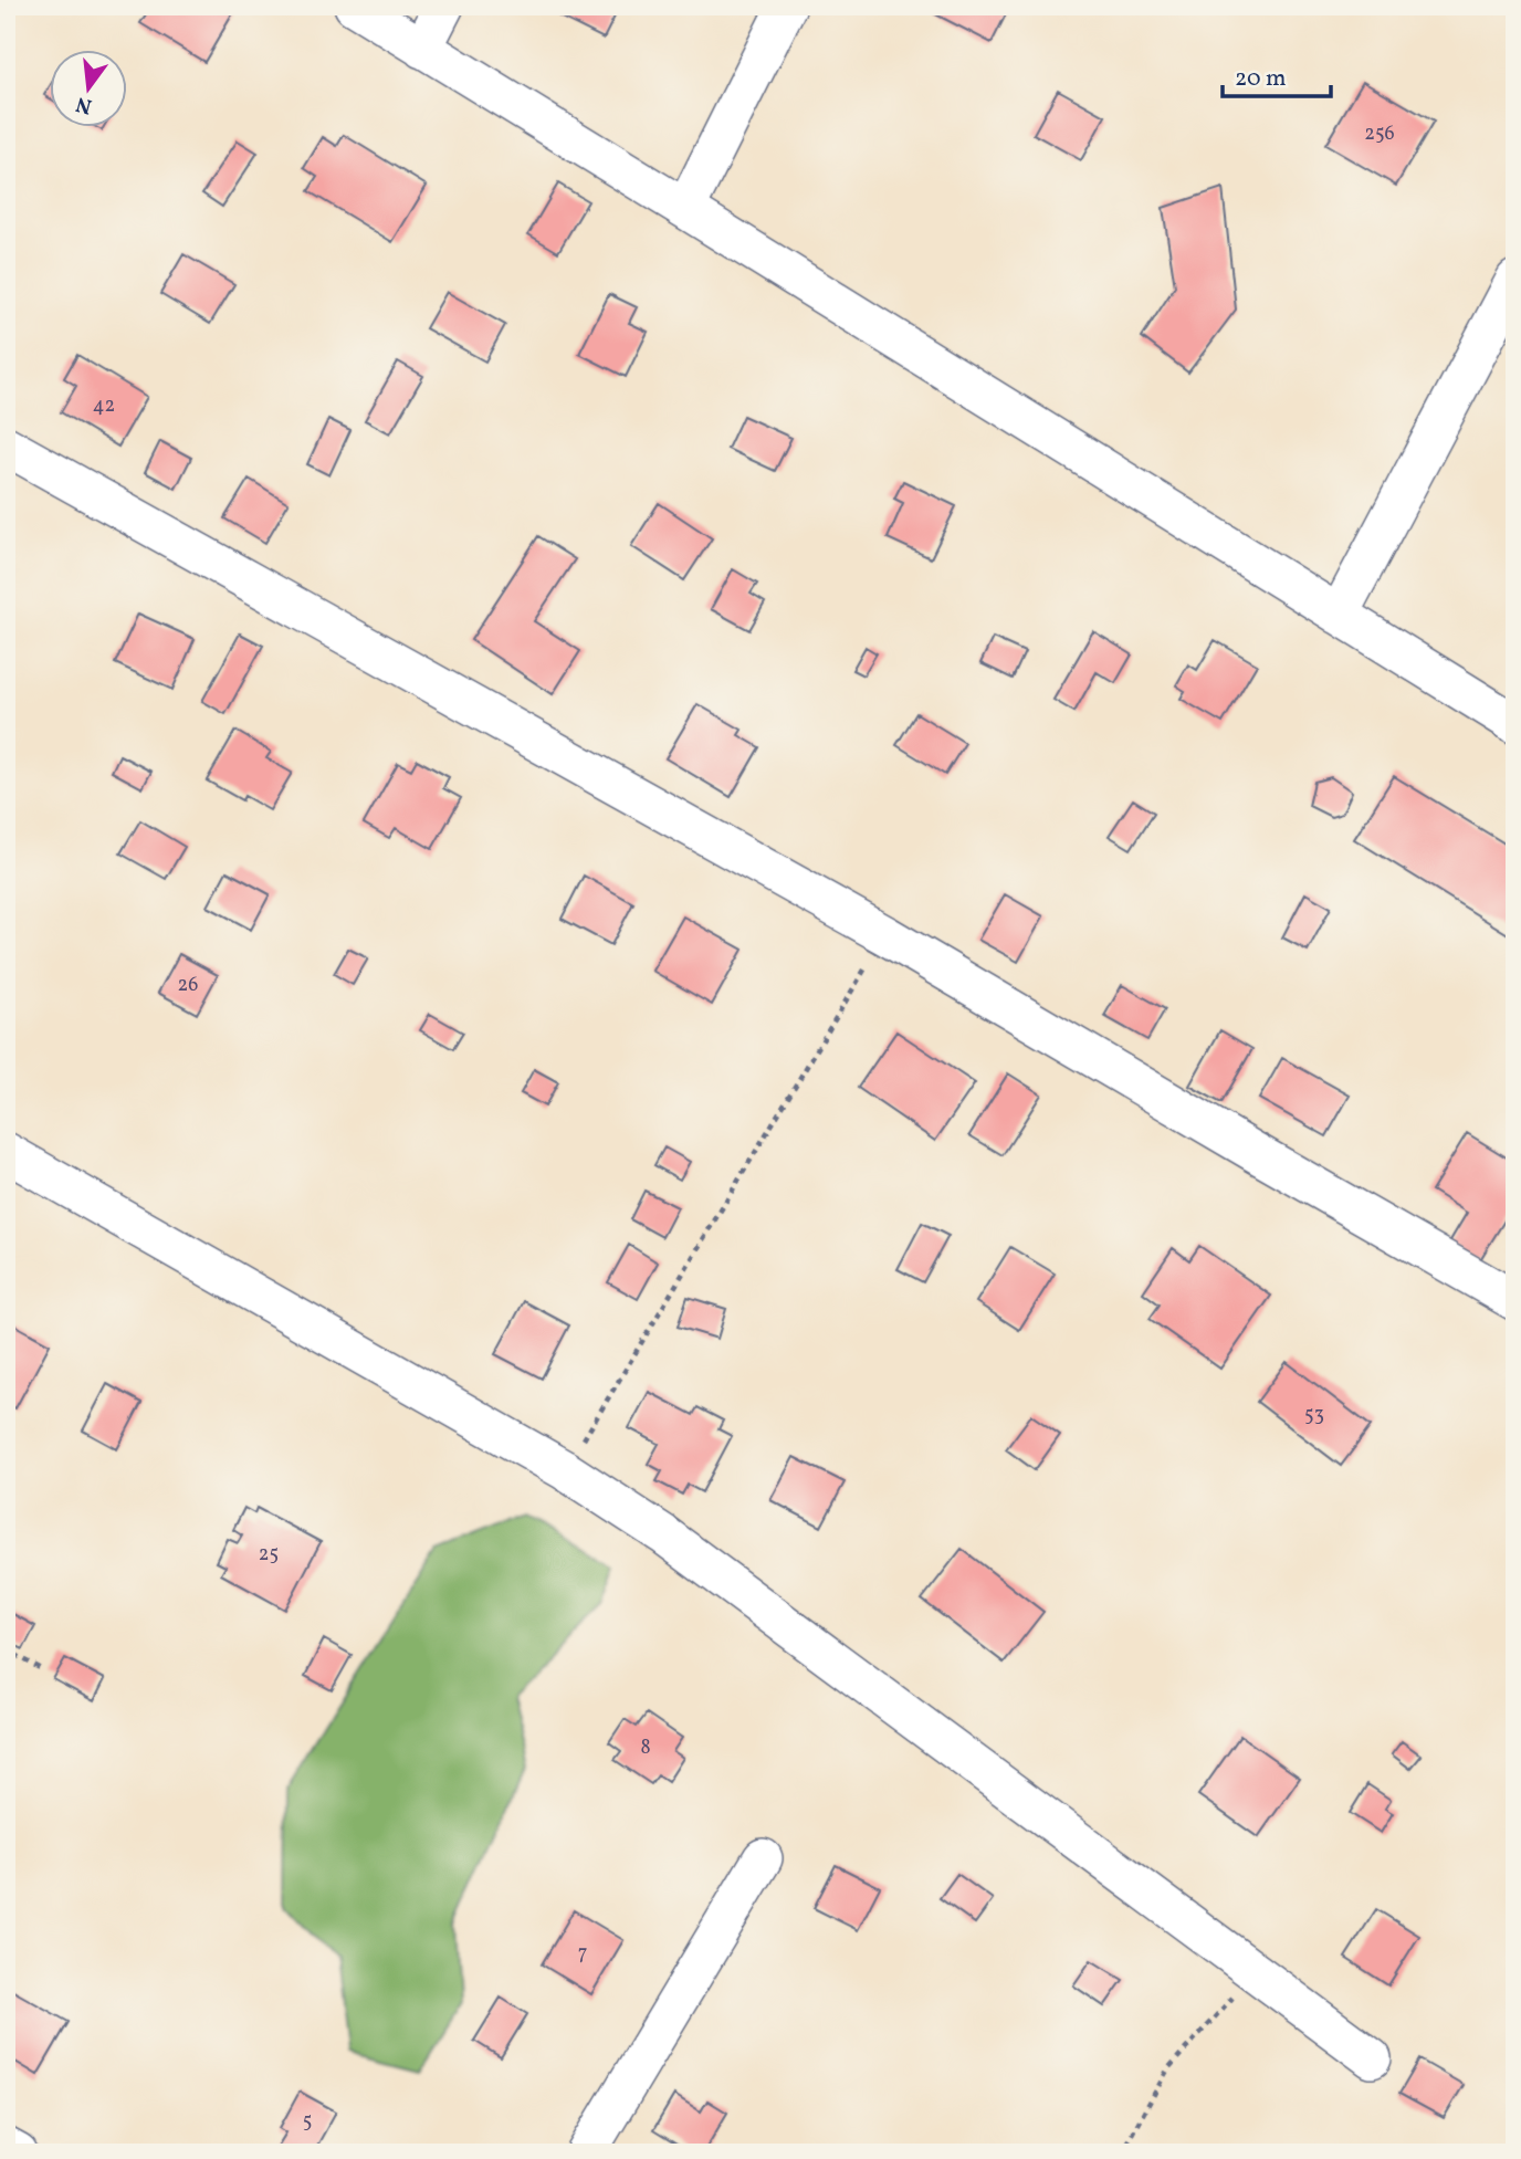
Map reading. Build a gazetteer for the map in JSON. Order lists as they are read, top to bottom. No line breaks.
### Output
{"house_numbers":["256","42","26","53","25","8","7","5"],"scale_bar":"20 m","north":"bottom"}
